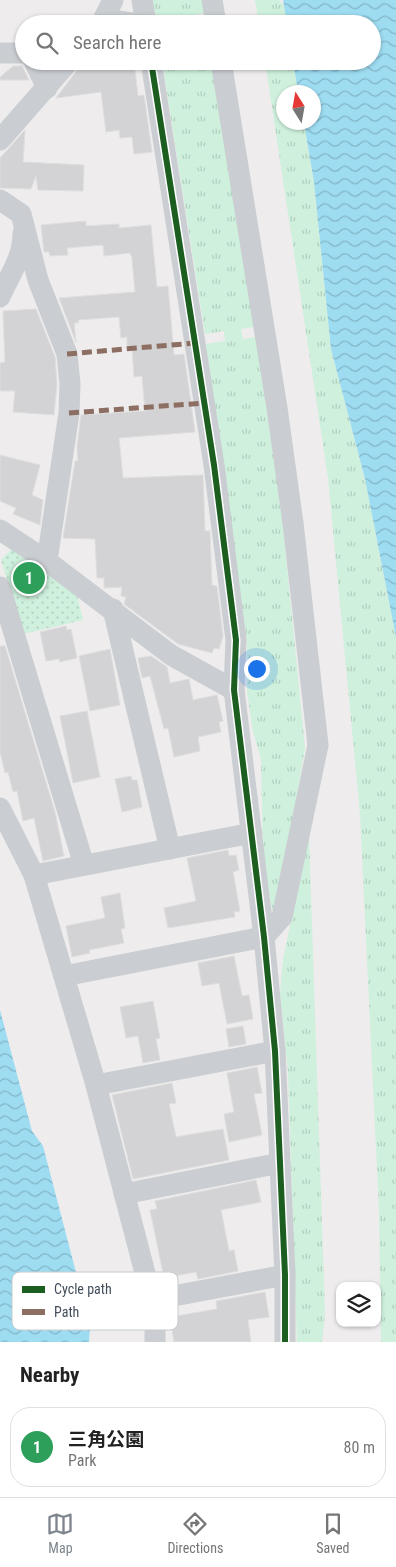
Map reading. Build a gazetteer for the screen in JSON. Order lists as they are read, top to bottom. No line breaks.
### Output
{"legend":["Cycle path","Path"],"north":"top","page":{"search":"Search here","pins":"1","heading":"Nearby","list":[{"mark":"1","name":"三角公園","note":"Park","value":"80 m"}],"nav":["Map","Directions","Saved"]}}
